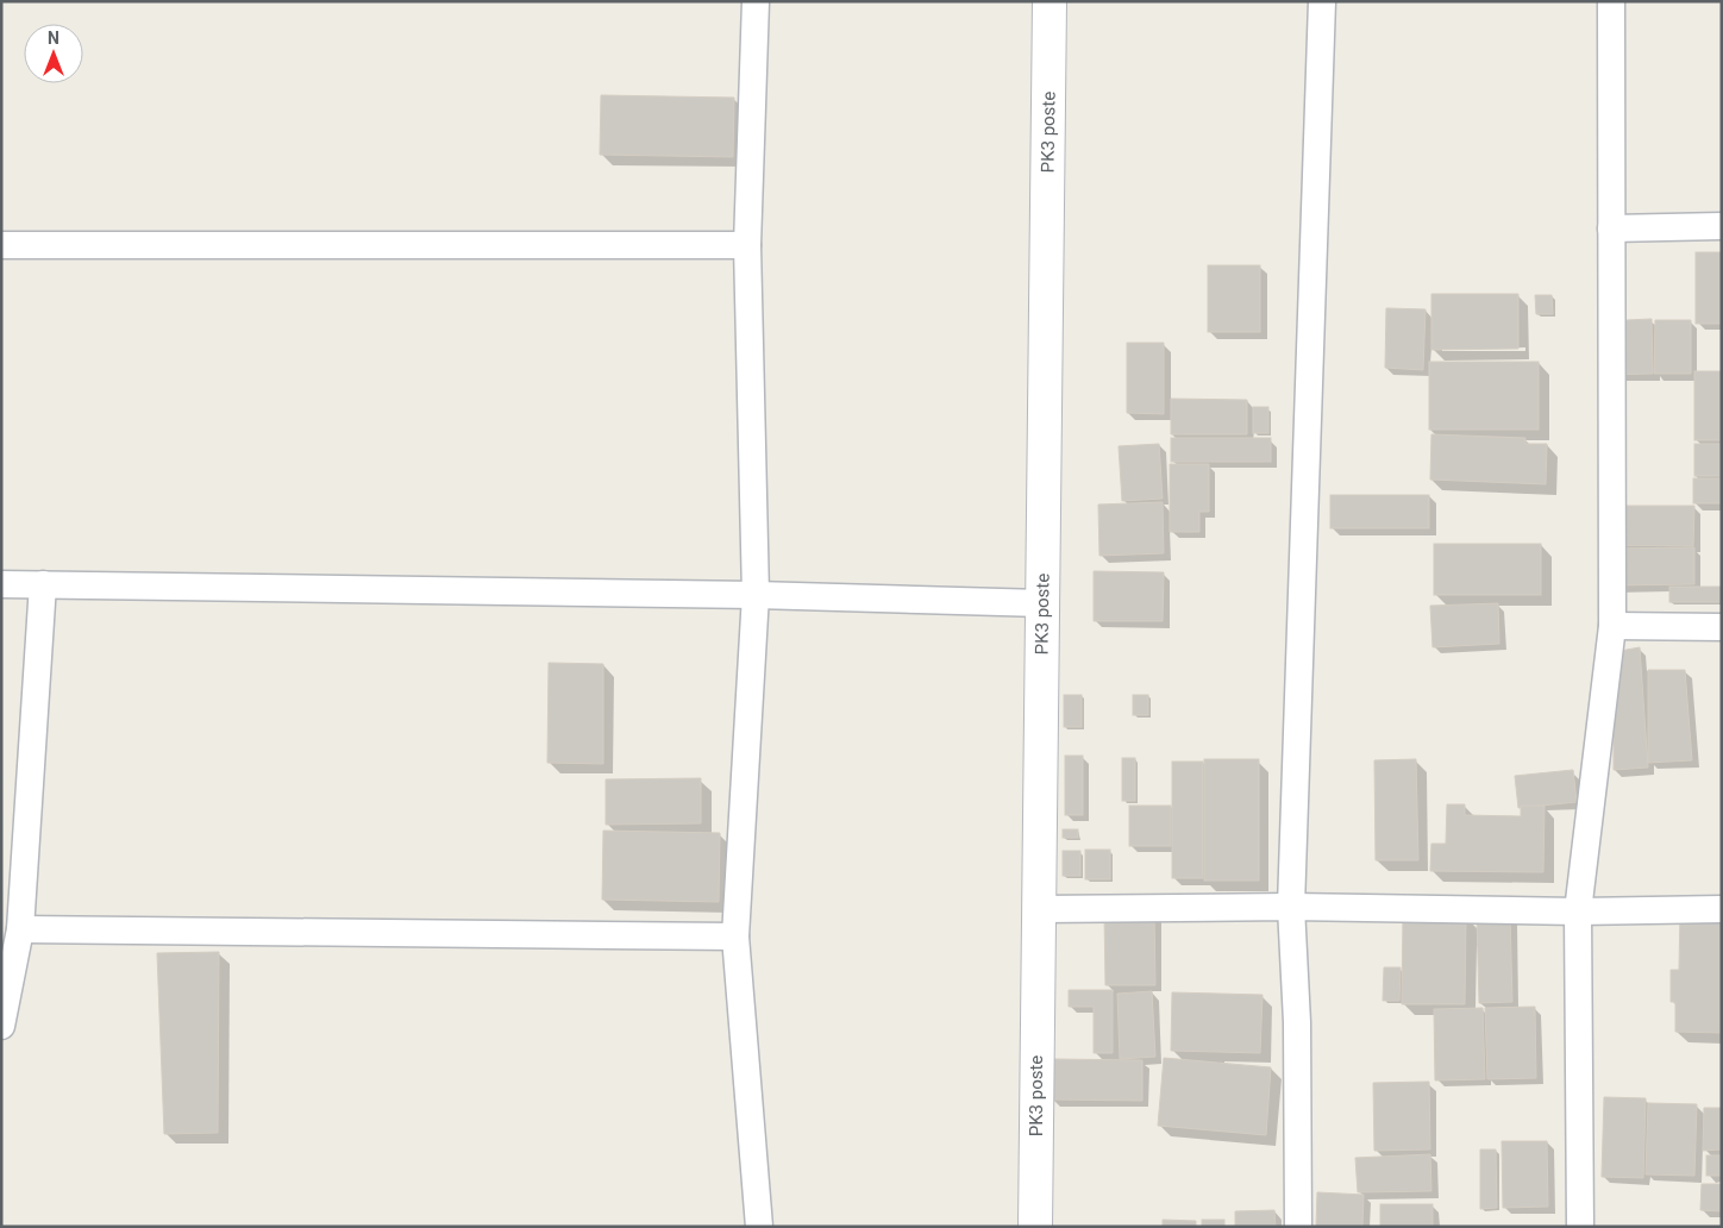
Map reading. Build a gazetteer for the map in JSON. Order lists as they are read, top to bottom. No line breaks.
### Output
{"streets":{"street":["PK3 poste"]},"north":"top"}
